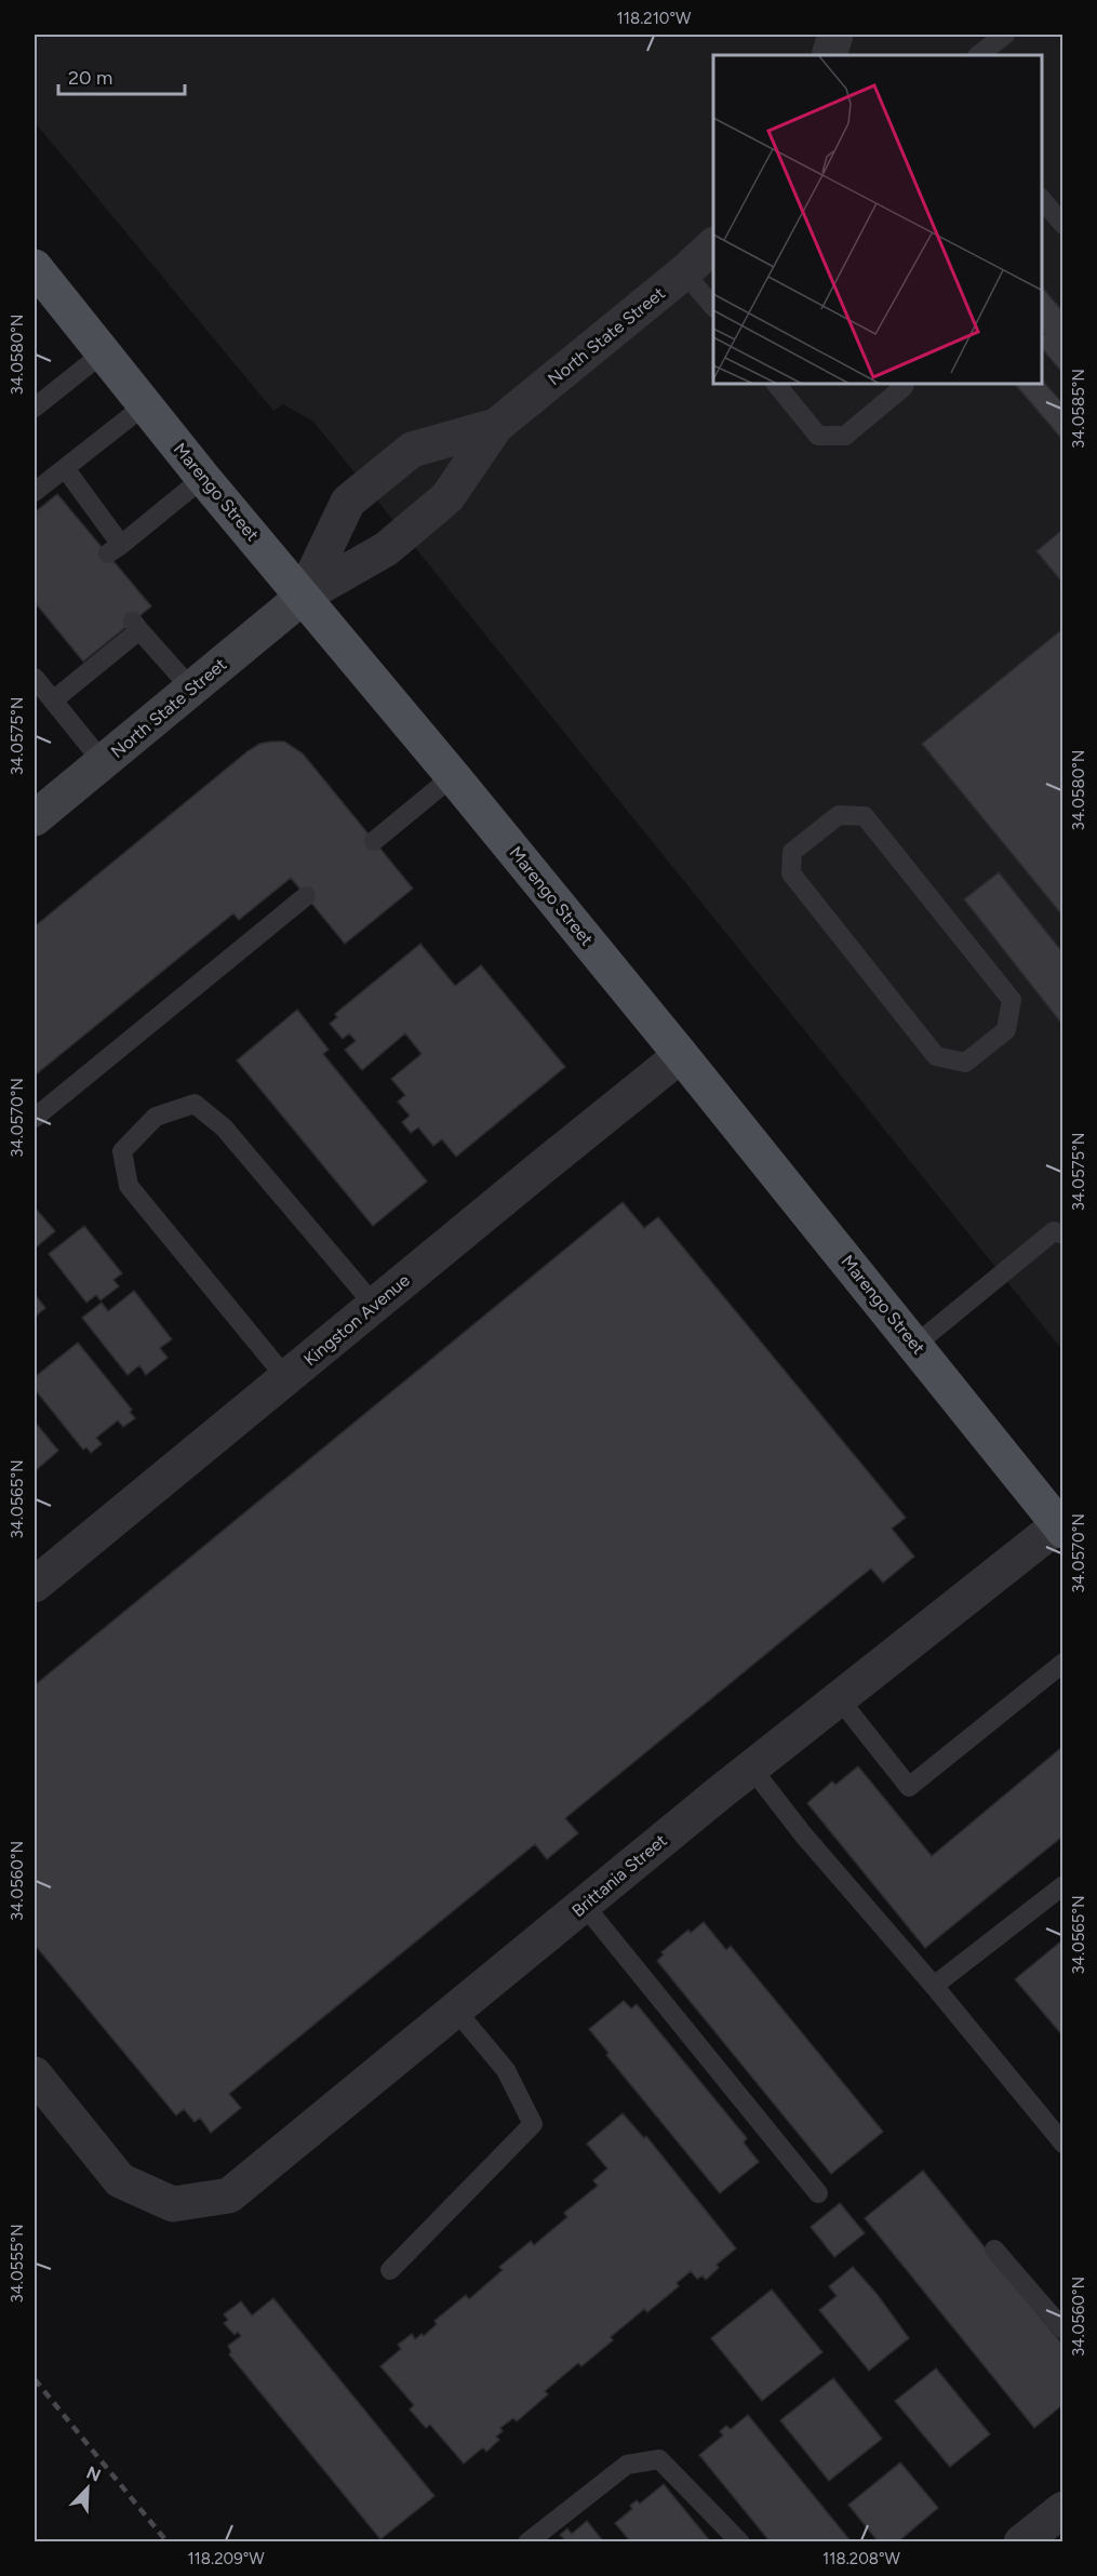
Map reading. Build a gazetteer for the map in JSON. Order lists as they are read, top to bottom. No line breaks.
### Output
{"streets":{"main road":["North State Street","Marengo Street"],"street":["Kingston Avenue","Brittania Street"]},"crossings":[["North State Street","Marengo Street"],["Marengo Street","Kingston Avenue"],["Marengo Street","Brittania Street"]],"scale_bar":"20 m","north":"top right","coordinates":["118.210°W","34.0580°N","34.0585°N","34.0575°N","34.0570°N","34.0565°N","34.0560°N","34.0555°N","118.209°W","118.208°W"]}
